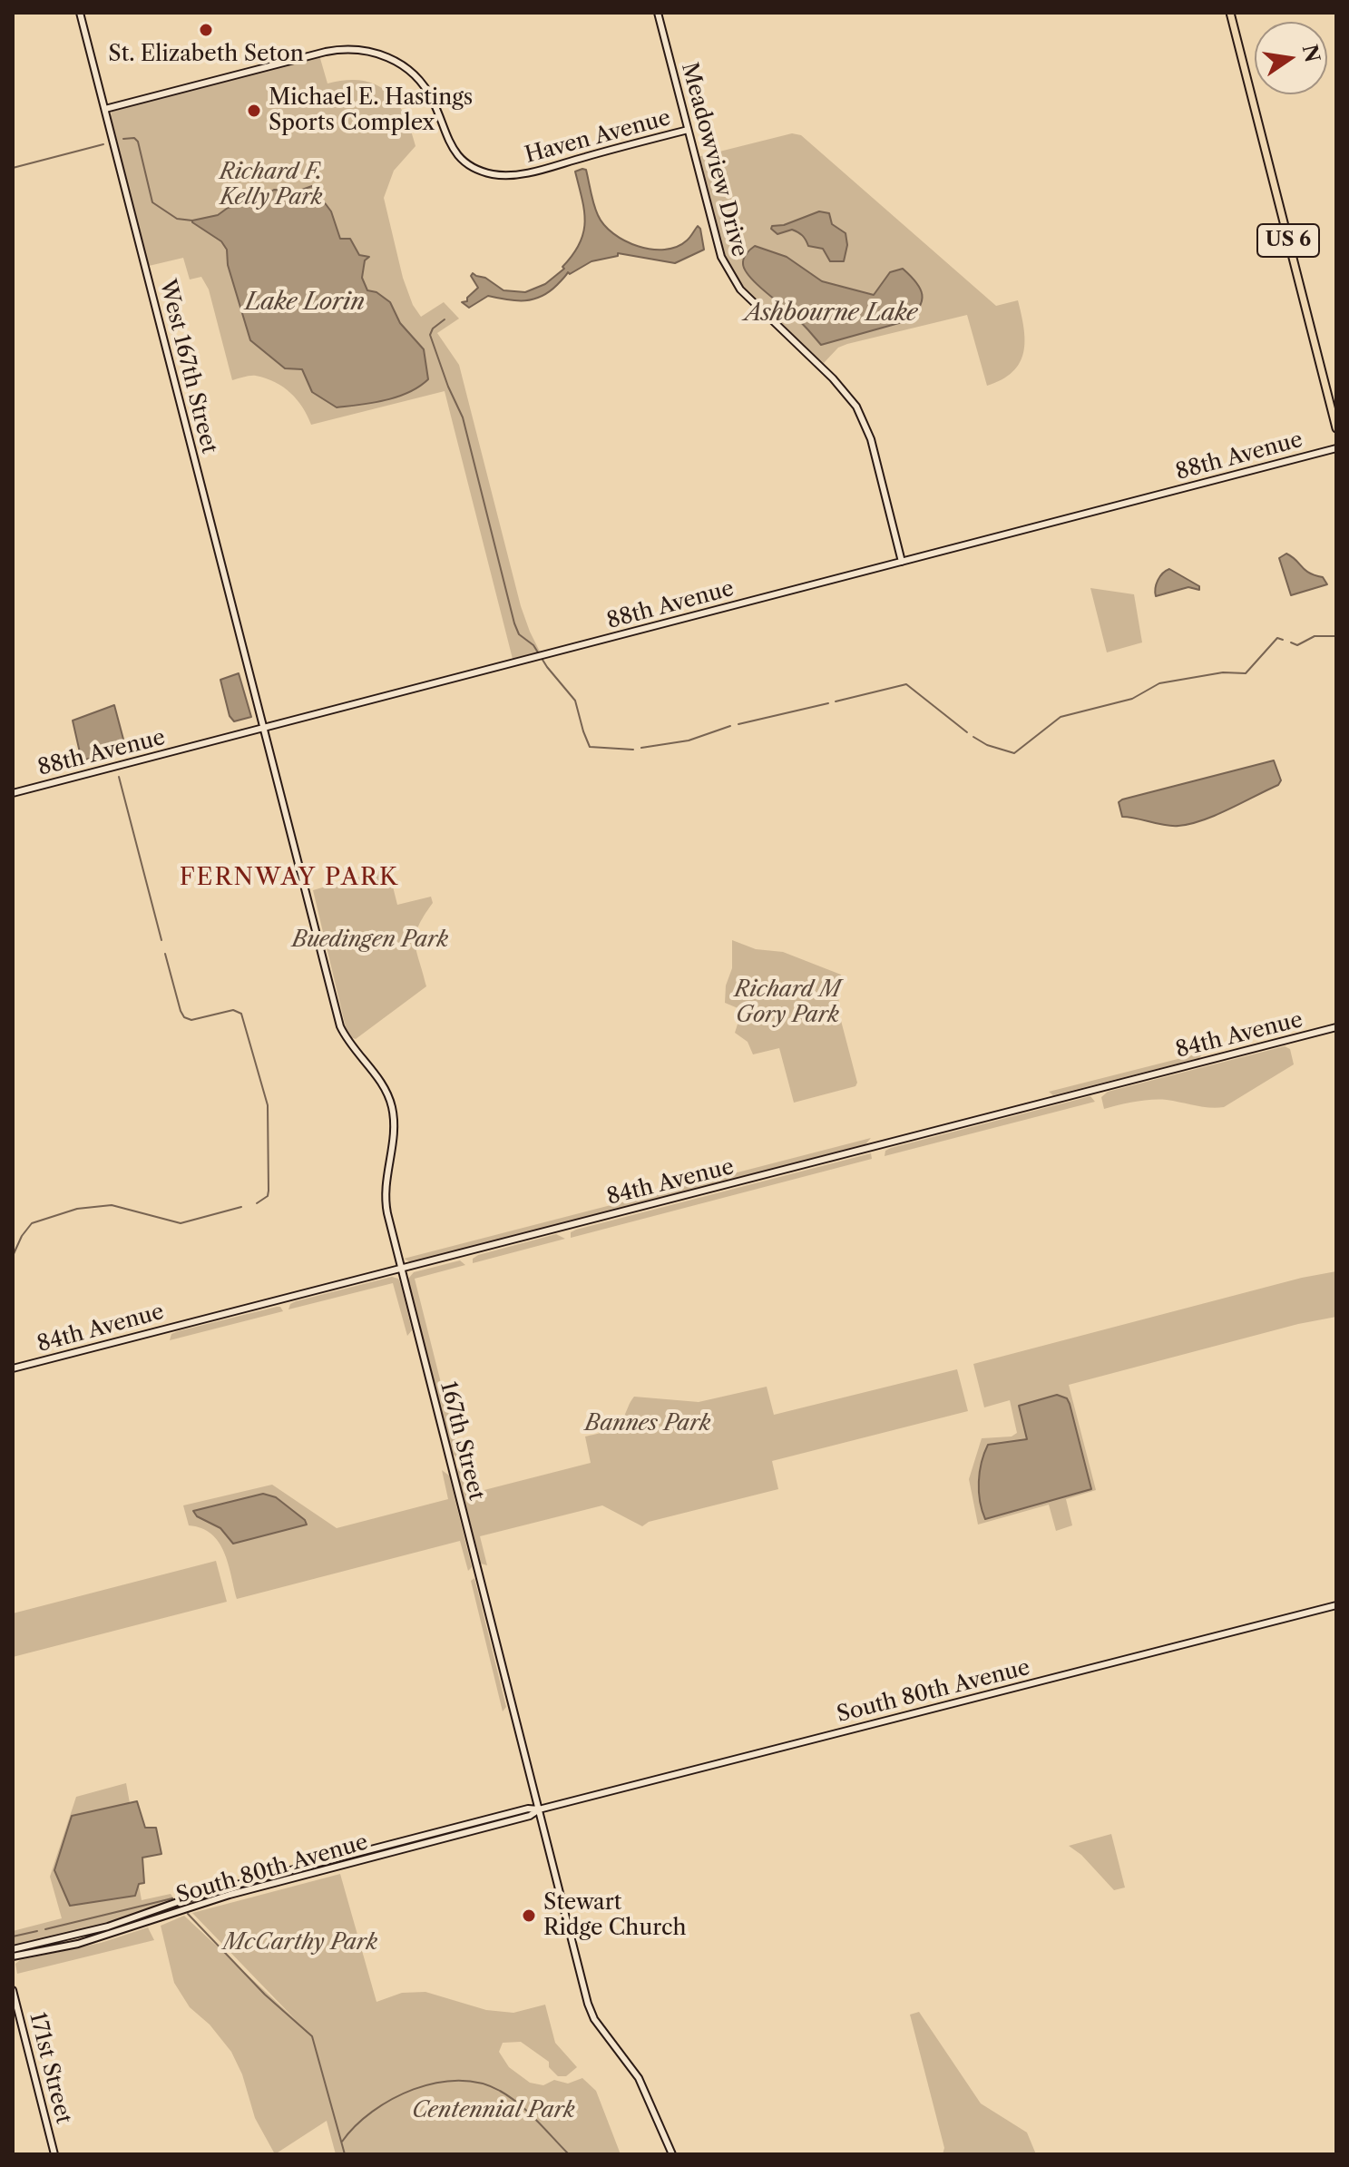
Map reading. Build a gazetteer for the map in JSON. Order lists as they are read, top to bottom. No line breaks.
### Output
{"streets":{"main road":["US 6"],"street":["Haven Avenue","Meadowview Drive","West 167th Street","88th Avenue","84th Avenue","167th Street","South 80th Avenue","171st Street"]},"crossings":[["Haven Avenue","Meadowview Drive"],["Haven Avenue","West 167th Street"],["Meadowview Drive","88th Avenue"],["West 167th Street","88th Avenue"],["West 167th Street","167th Street"],["88th Avenue","167th Street"],["84th Avenue","167th Street"],["167th Street","South 80th Avenue"]],"districts":["FERNWAY PARK"],"water":["Lake Lorin","Ashbourne Lake"],"parks":["Richard F. Kelly Park","Buedingen Park","Richard M Gory Park","Bannes Park","McCarthy Park","Centennial Park"],"places":["St. Elizabeth Seton","Michael E. Hastings Sports Complex","Stewart Ridge Church"],"north":"right"}
